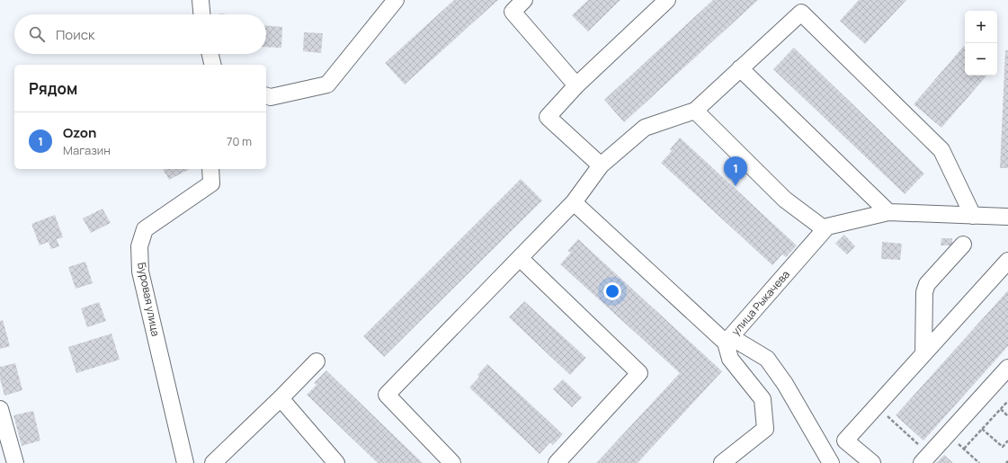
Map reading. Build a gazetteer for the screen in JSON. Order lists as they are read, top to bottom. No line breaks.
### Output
{"streets":{"street":["Буровая улица","улица Рыкачева"]},"page":{"map_buttons":["+","−"],"search":"Поиск","heading":"Рядом","list":[{"mark":"1","name":"Ozon","note":"Магазин","value":"70 m"}],"pins":"1"}}
